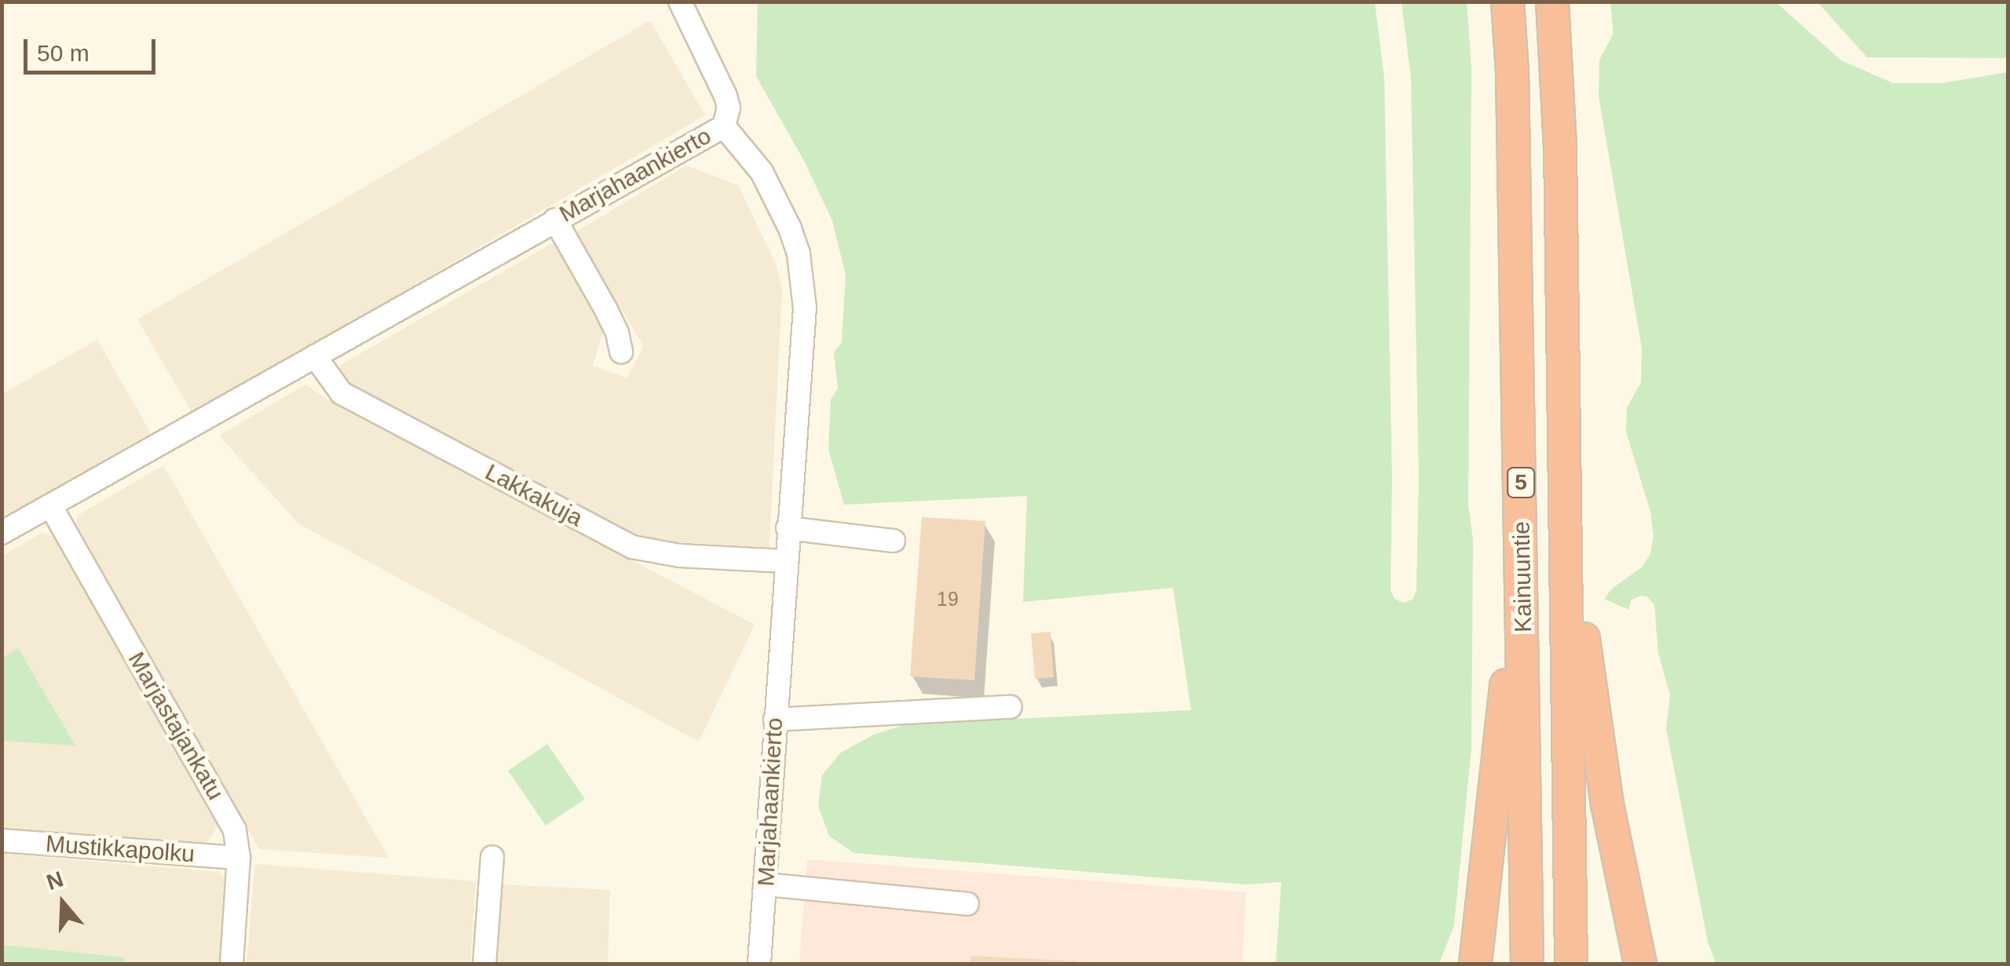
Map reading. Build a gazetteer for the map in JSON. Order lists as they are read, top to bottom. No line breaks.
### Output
{"streets":{"highway":["5","Kainuuntie"],"street":["Marjahaankierto","Lakkakuja","Marjastajankatu","Mustikkapolku"]},"crossings":[["Marjahaankierto","Lakkakuja"],["Marjahaankierto","Marjastajankatu"],["Marjastajankatu","Mustikkapolku"]],"house_numbers":["19"],"scale_bar":"50 m","north":"top"}
